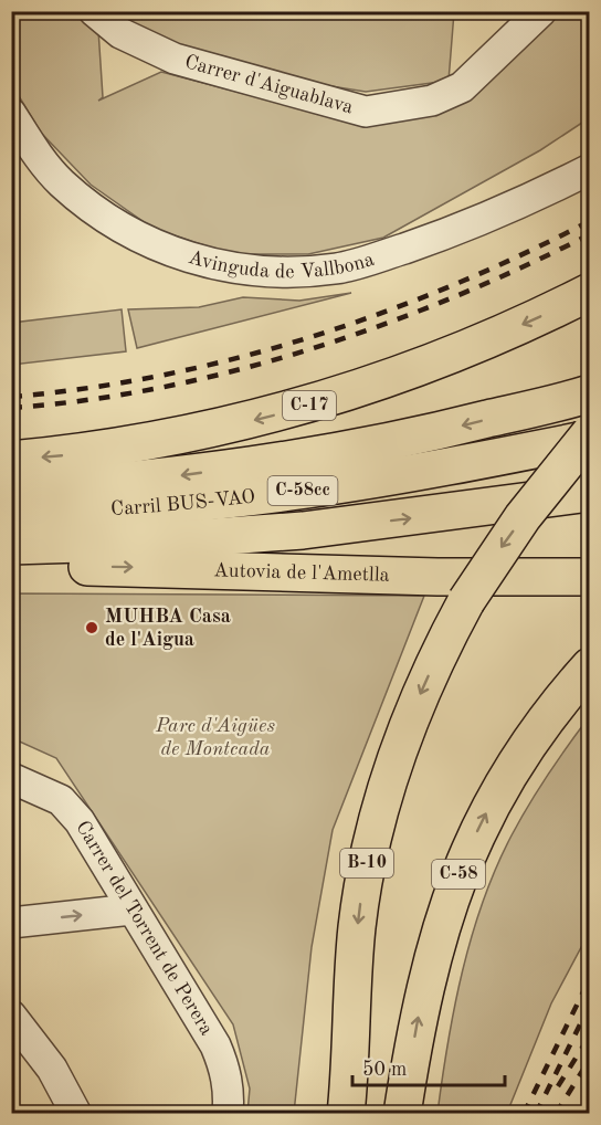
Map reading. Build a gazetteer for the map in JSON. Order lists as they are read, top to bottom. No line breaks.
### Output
{"streets":{"highway":["C-17","C-58cc","Carril BUS-VAO","Autovia de l'Ametlla","B-10","C-58"],"street":["Carrer d'Aiguablava","Avinguda de Vallbona","Carrer del Torrent de Perera"]},"parks":["Parc d'Aigües de Montcada"],"places":["MUHBA Casa de l'Aigua"],"scale_bar":"50 m"}
